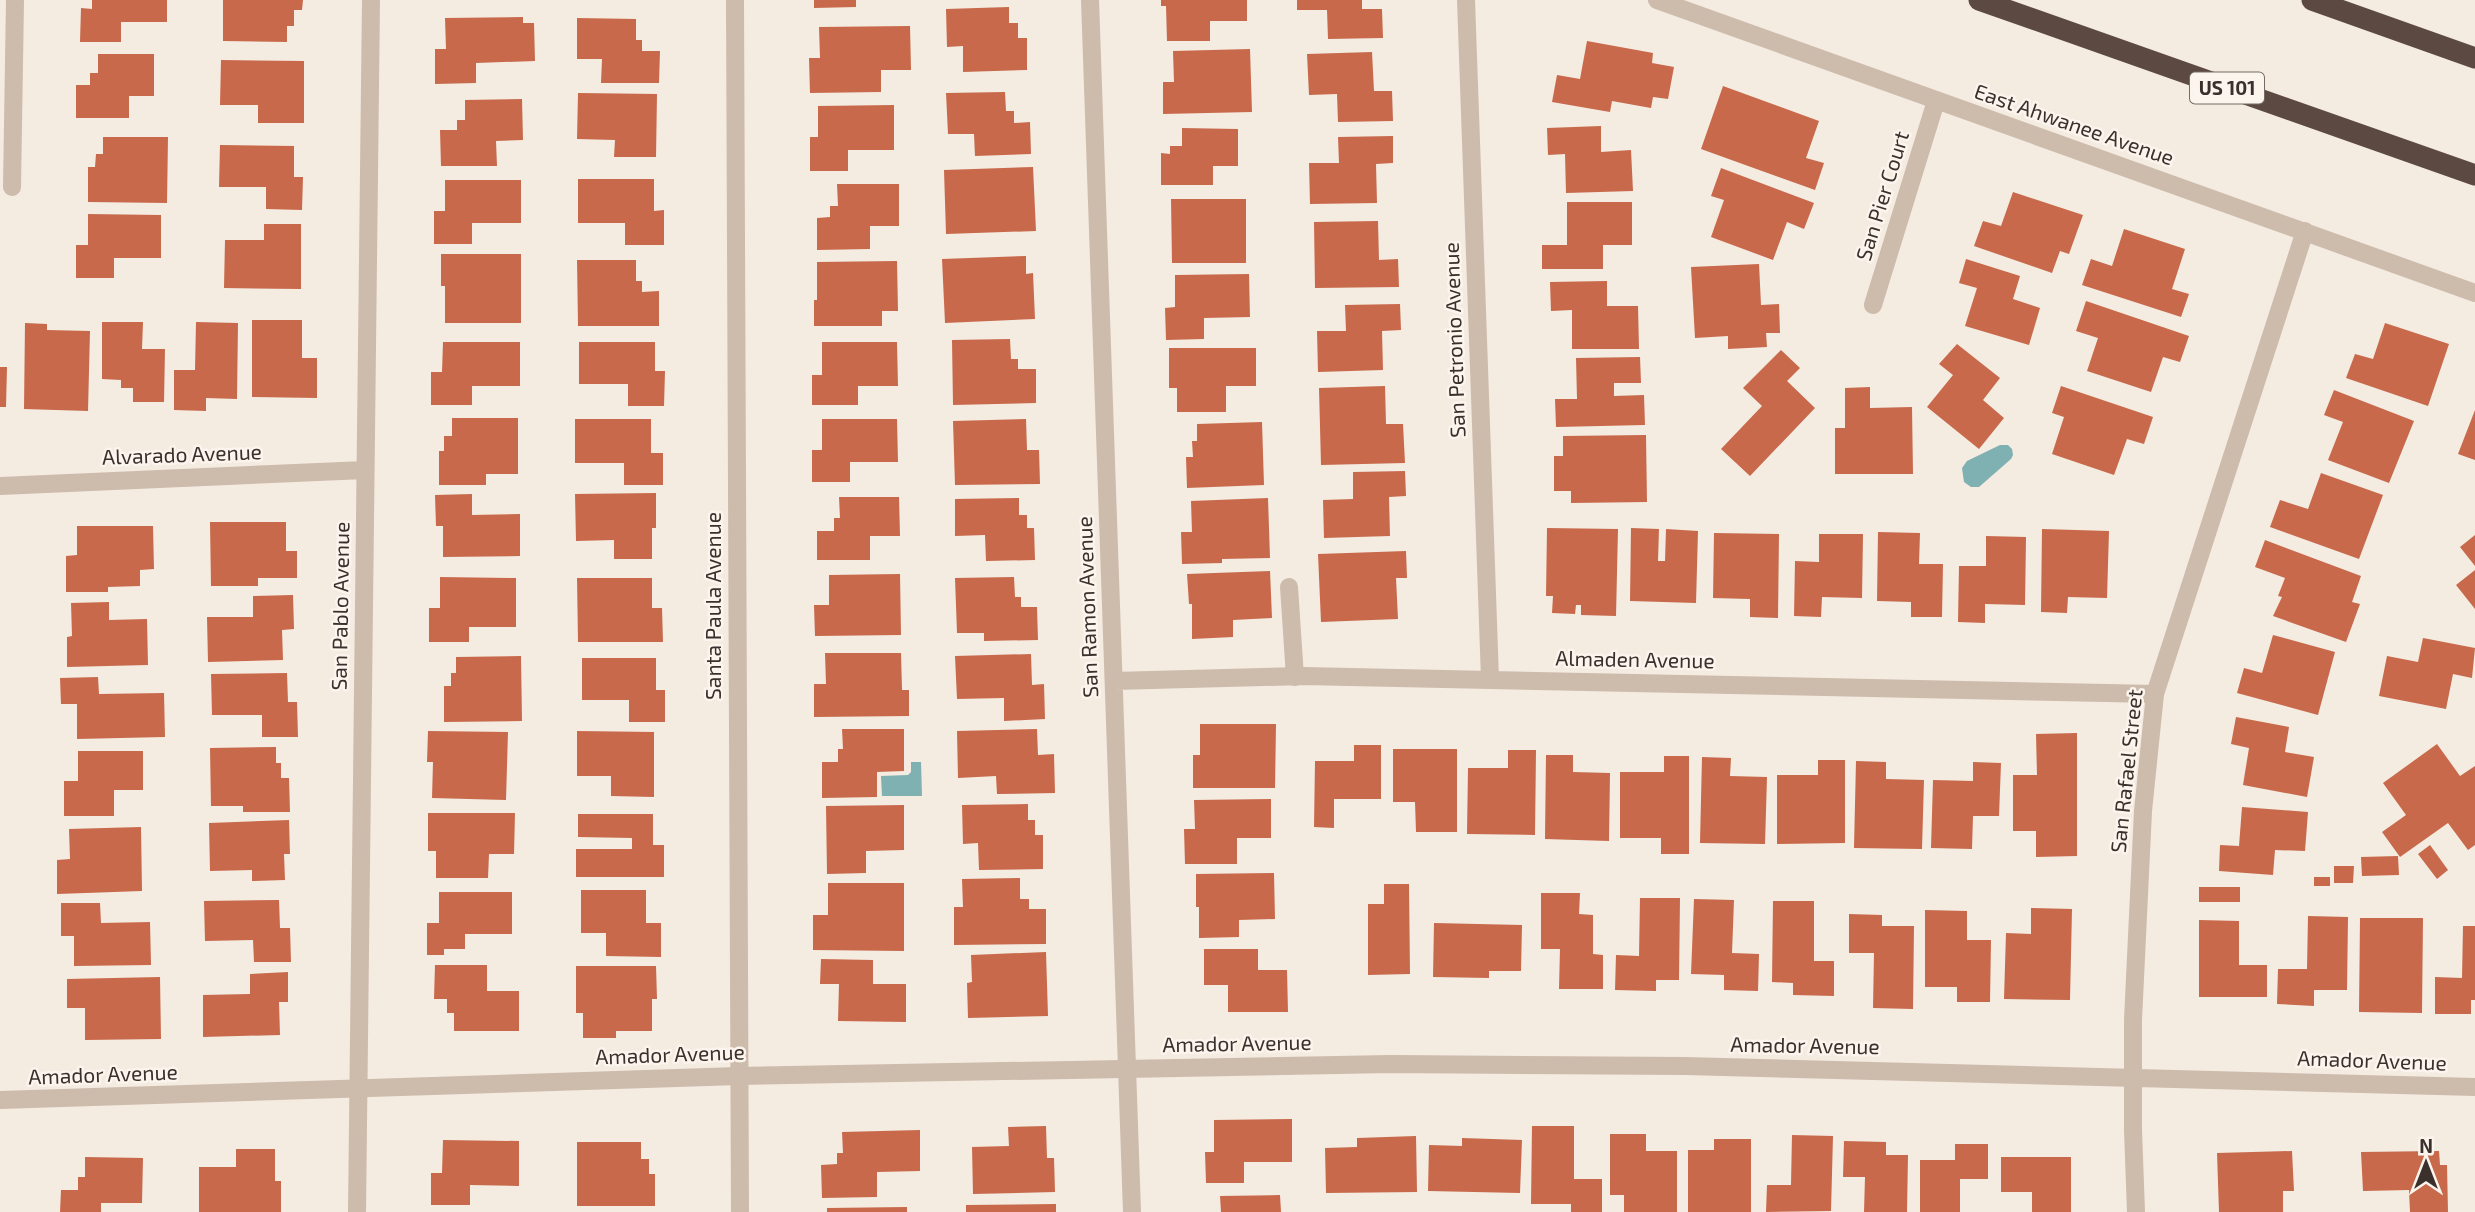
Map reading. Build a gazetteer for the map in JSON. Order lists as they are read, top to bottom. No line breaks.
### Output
{"streets":{"highway":["US 101"],"street":["East Ahwanee Avenue","San Pier Court","San Petronio Avenue","Alvarado Avenue","San Pablo Avenue","Santa Paula Avenue","San Ramon Avenue","Almaden Avenue","San Rafael Street","Amador Avenue"]},"crossings":[["East Ahwanee Avenue","San Pier Court"],["East Ahwanee Avenue","San Rafael Street"],["San Petronio Avenue","Almaden Avenue"],["Alvarado Avenue","San Pablo Avenue"],["San Pablo Avenue","Amador Avenue"],["Santa Paula Avenue","Amador Avenue"],["San Ramon Avenue","Almaden Avenue"],["San Ramon Avenue","Amador Avenue"],["Almaden Avenue","San Rafael Street"],["San Rafael Street","Amador Avenue"]],"north":"top"}
